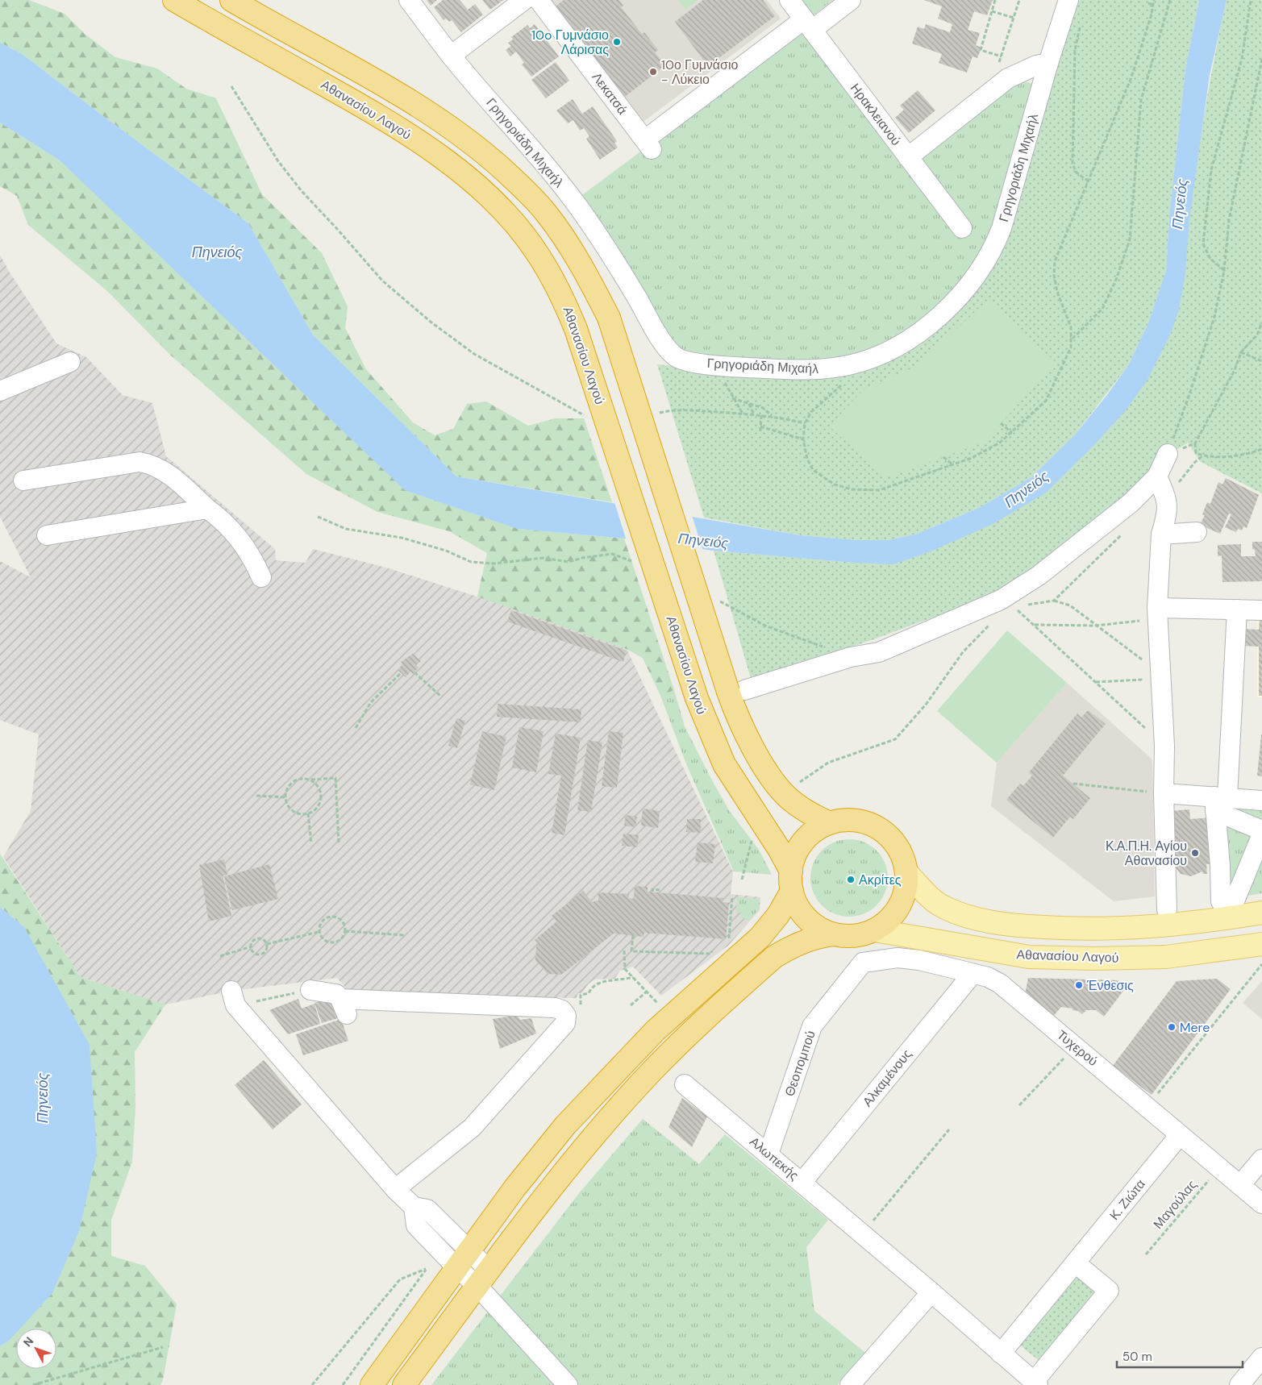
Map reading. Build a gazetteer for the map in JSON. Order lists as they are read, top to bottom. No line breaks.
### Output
{"streets":{"highway":["Αθανασίου Λαγού"],"street":["Λεκατσά","Ηρακλειανού","Γρηγοριάδη Μιχαήλ","Τυχερού","Θεοπομπού","Αλκαμένους","Αλωπεκής","Κ. Ζιώτα"],"path":["Μαγούλας"]},"crossings":[["Λεκατσά","Ηρακλειανού"],["Τυχερού","Θεοπομπού"],["Τυχερού","Αλκαμένους"],["Τυχερού","Κ. Ζιώτα"],["Τυχερού","Μαγούλας"],["Θεοπομπού","Αλωπεκής"],["Αλκαμένους","Αλωπεκής"],["Αλωπεκής","Κ. Ζιώτα"]],"water":["Πηνειός"],"places":["10o Γυμνάσιο Λάρισας","10ο Γυμνάσιο - Λύκειο","Κ.Α.Π.Η. Αγίου Αθανασίου","Ακρίτες","Ένθεσις","Mere"],"scale_bar":"50 m","north":"top left"}
